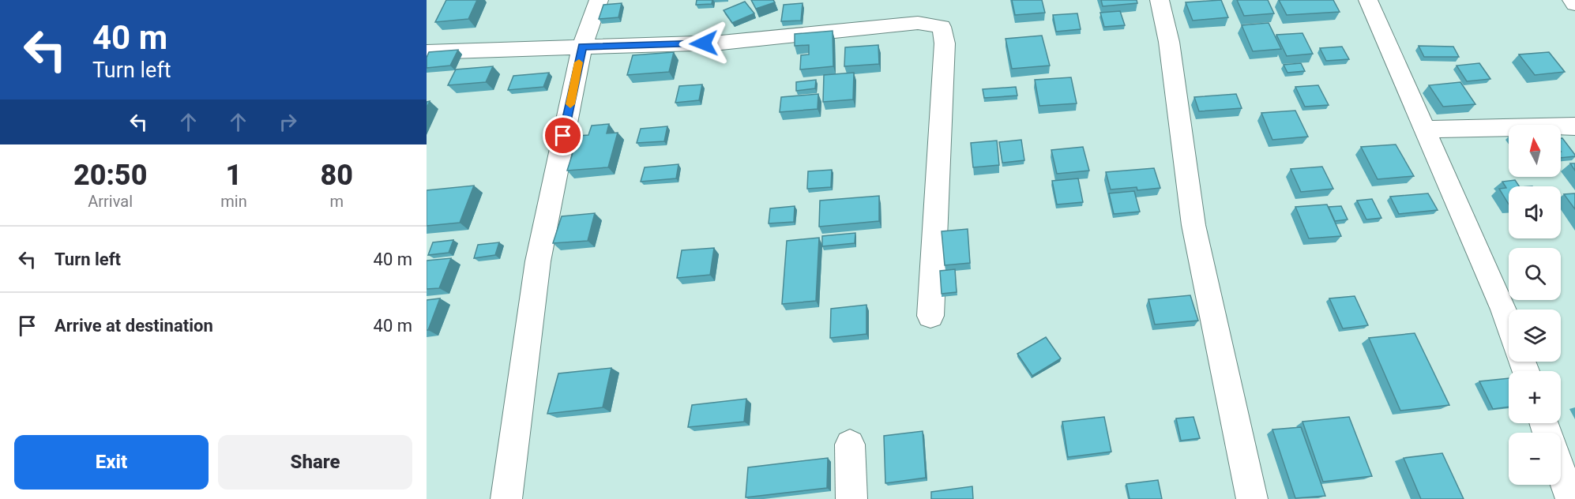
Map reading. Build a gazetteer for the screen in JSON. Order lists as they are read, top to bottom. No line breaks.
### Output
{"north":"top","page":{"turn":["40 m","Turn left"],"map_buttons":["+","−"],"eta":["20:50","Arrival","1","min","80","m"],"list":[{"name":"Turn left","value":"40 m"},{"name":"Arrive at destination","value":"40 m"}],"buttons":["Exit","Share"]}}
